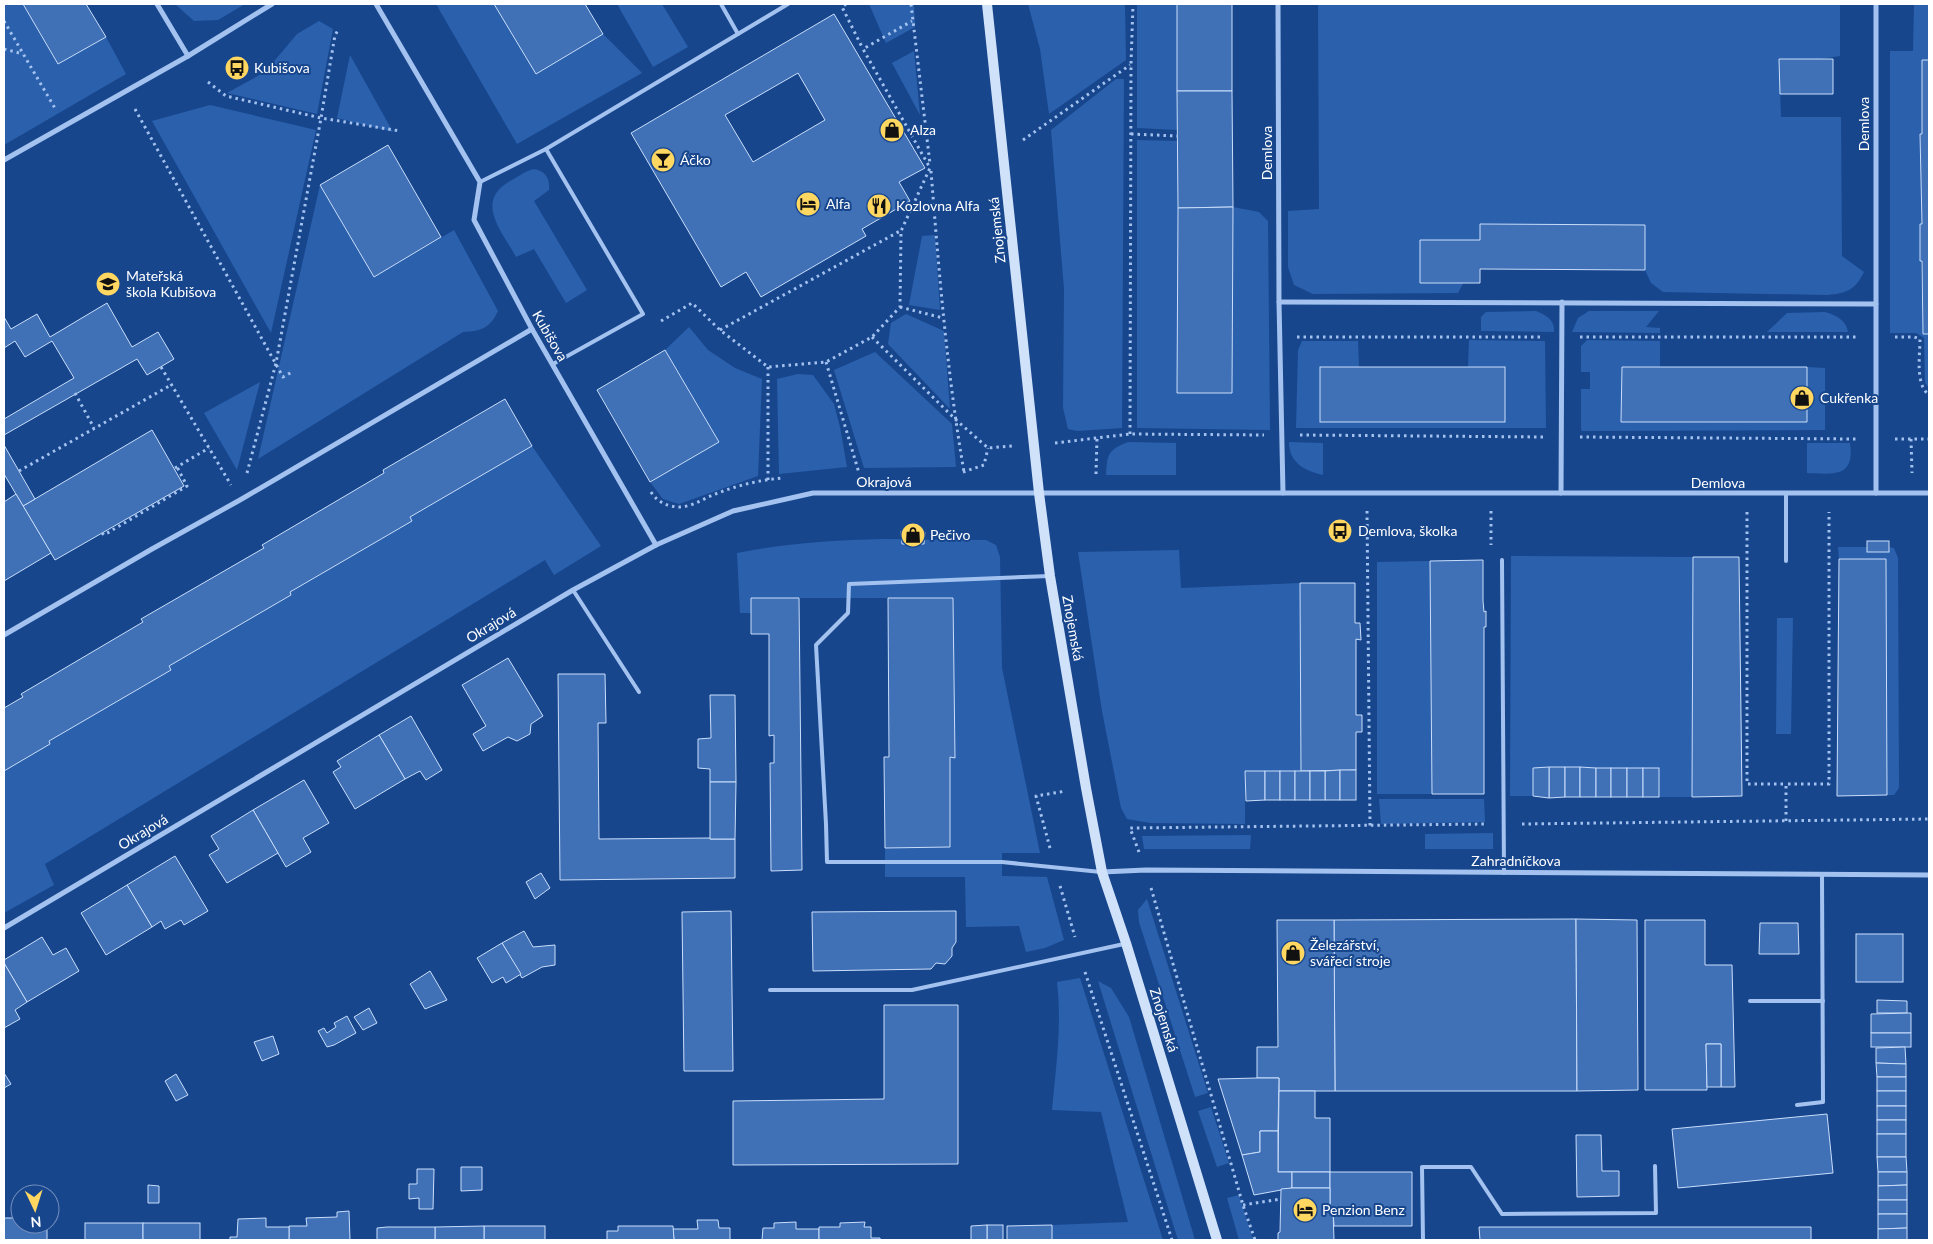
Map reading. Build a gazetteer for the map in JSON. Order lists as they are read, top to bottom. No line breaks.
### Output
{"streets":{"street":["Demlova","Znojemská","Kubišova","Okrajová","Zahradníčkova"]},"crossings":[["Demlova","Znojemská"],["Demlova","Okrajová"],["Znojemská","Okrajová"],["Znojemská","Zahradníčkova"],["Kubišova","Okrajová"]],"places":{"bus stop":["Kubišova","Demlova, školka"],"shop":["Alza","Cukřenka","Pečivo","Železářství, svářecí stroje"],"bar":["Áčko"],"hotel":["Alfa","Penzion Benz"],"restaurant":["Kozlovna Alfa"],"school or university":["Mateřská škola Kubišova"]},"north":"bottom"}
